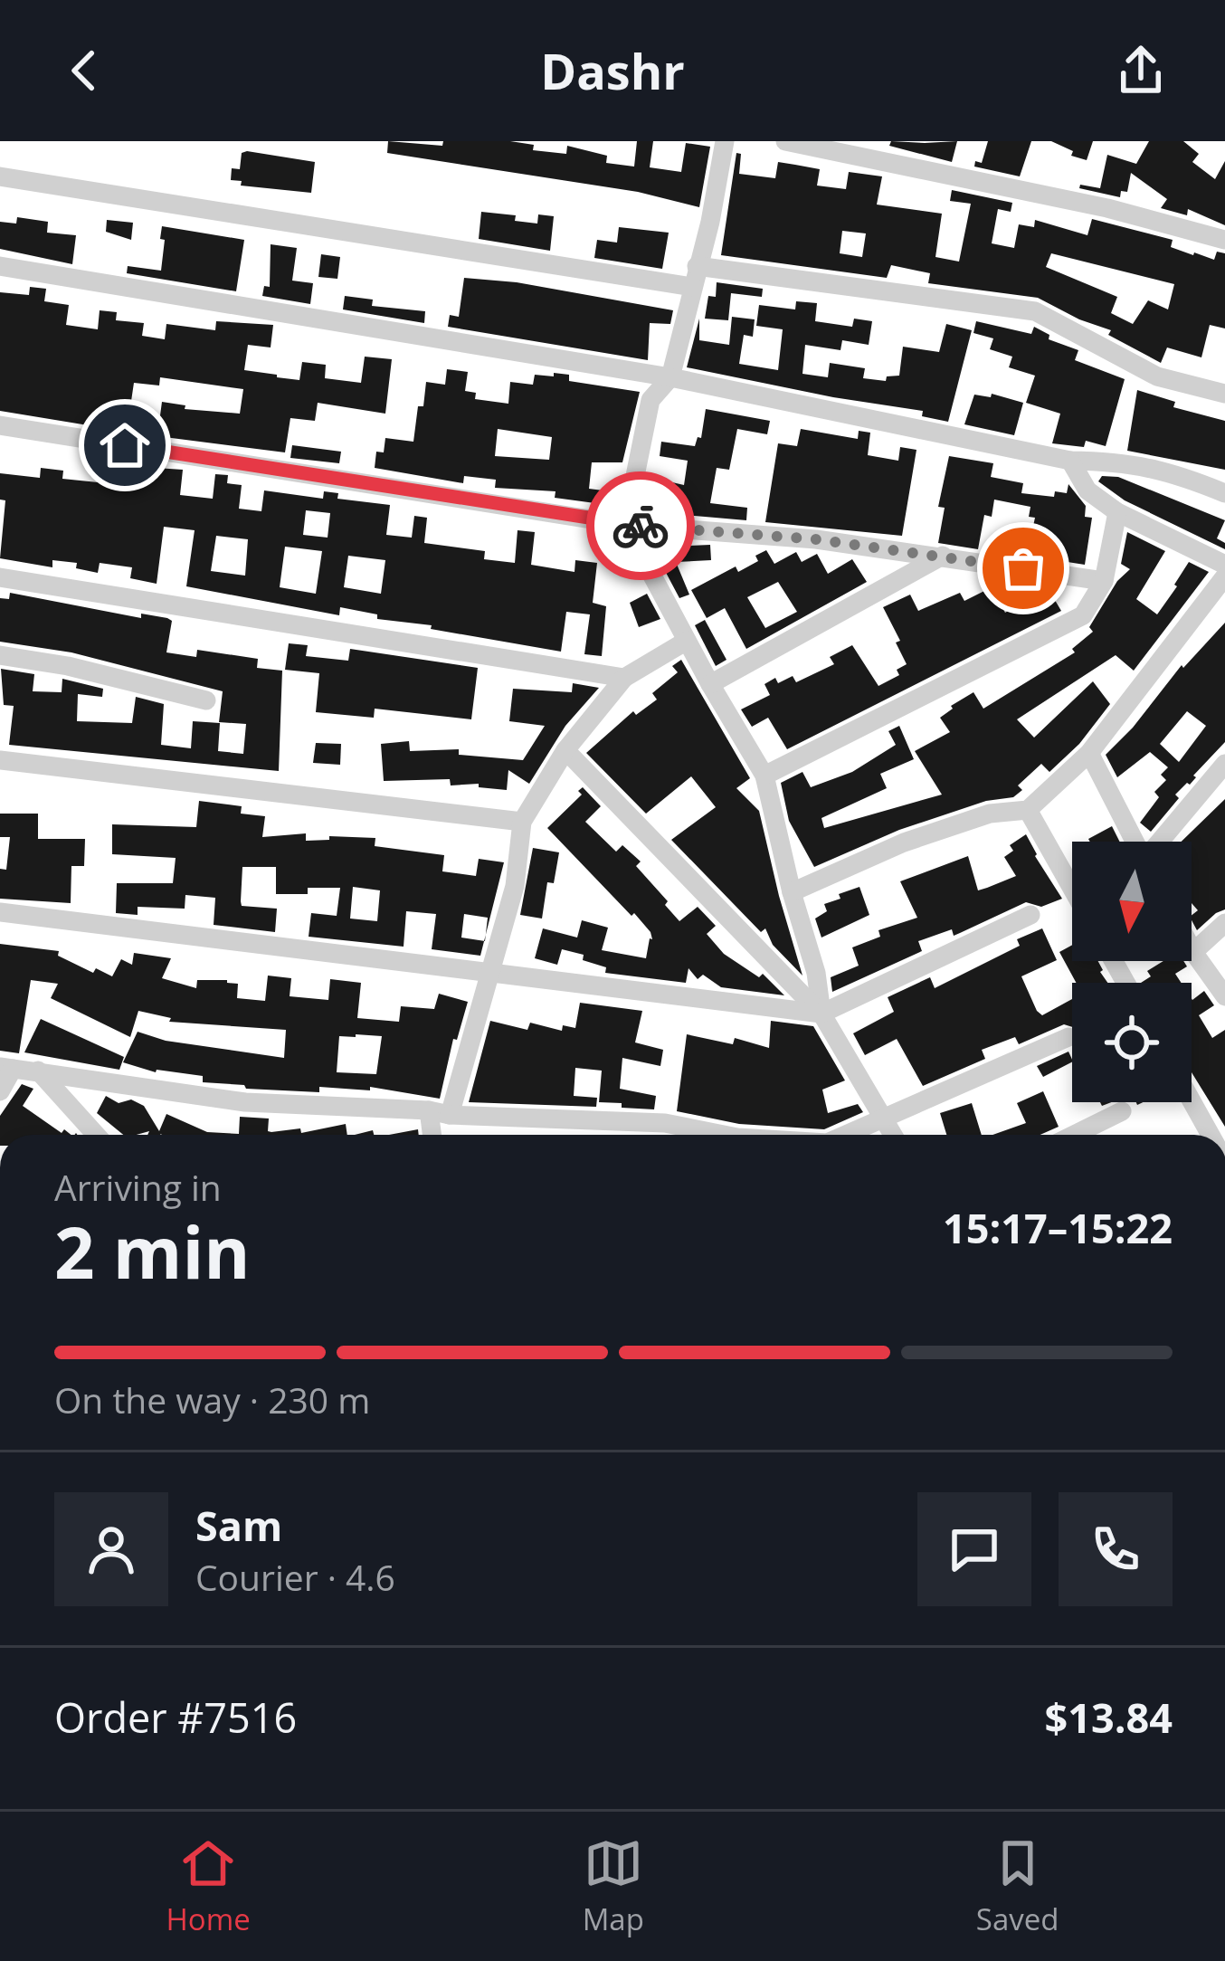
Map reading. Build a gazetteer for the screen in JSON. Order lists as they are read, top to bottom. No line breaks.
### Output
{"north":"bottom","page":{"header":"Dashr","heading":["2 min","Arriving in","15:17–15:22"],"panel":["Sam","Courier · 4.6","Order #7516","$13.84"],"bar":"On the way · 230 m","tabs":["Home","Map","Saved"]}}
